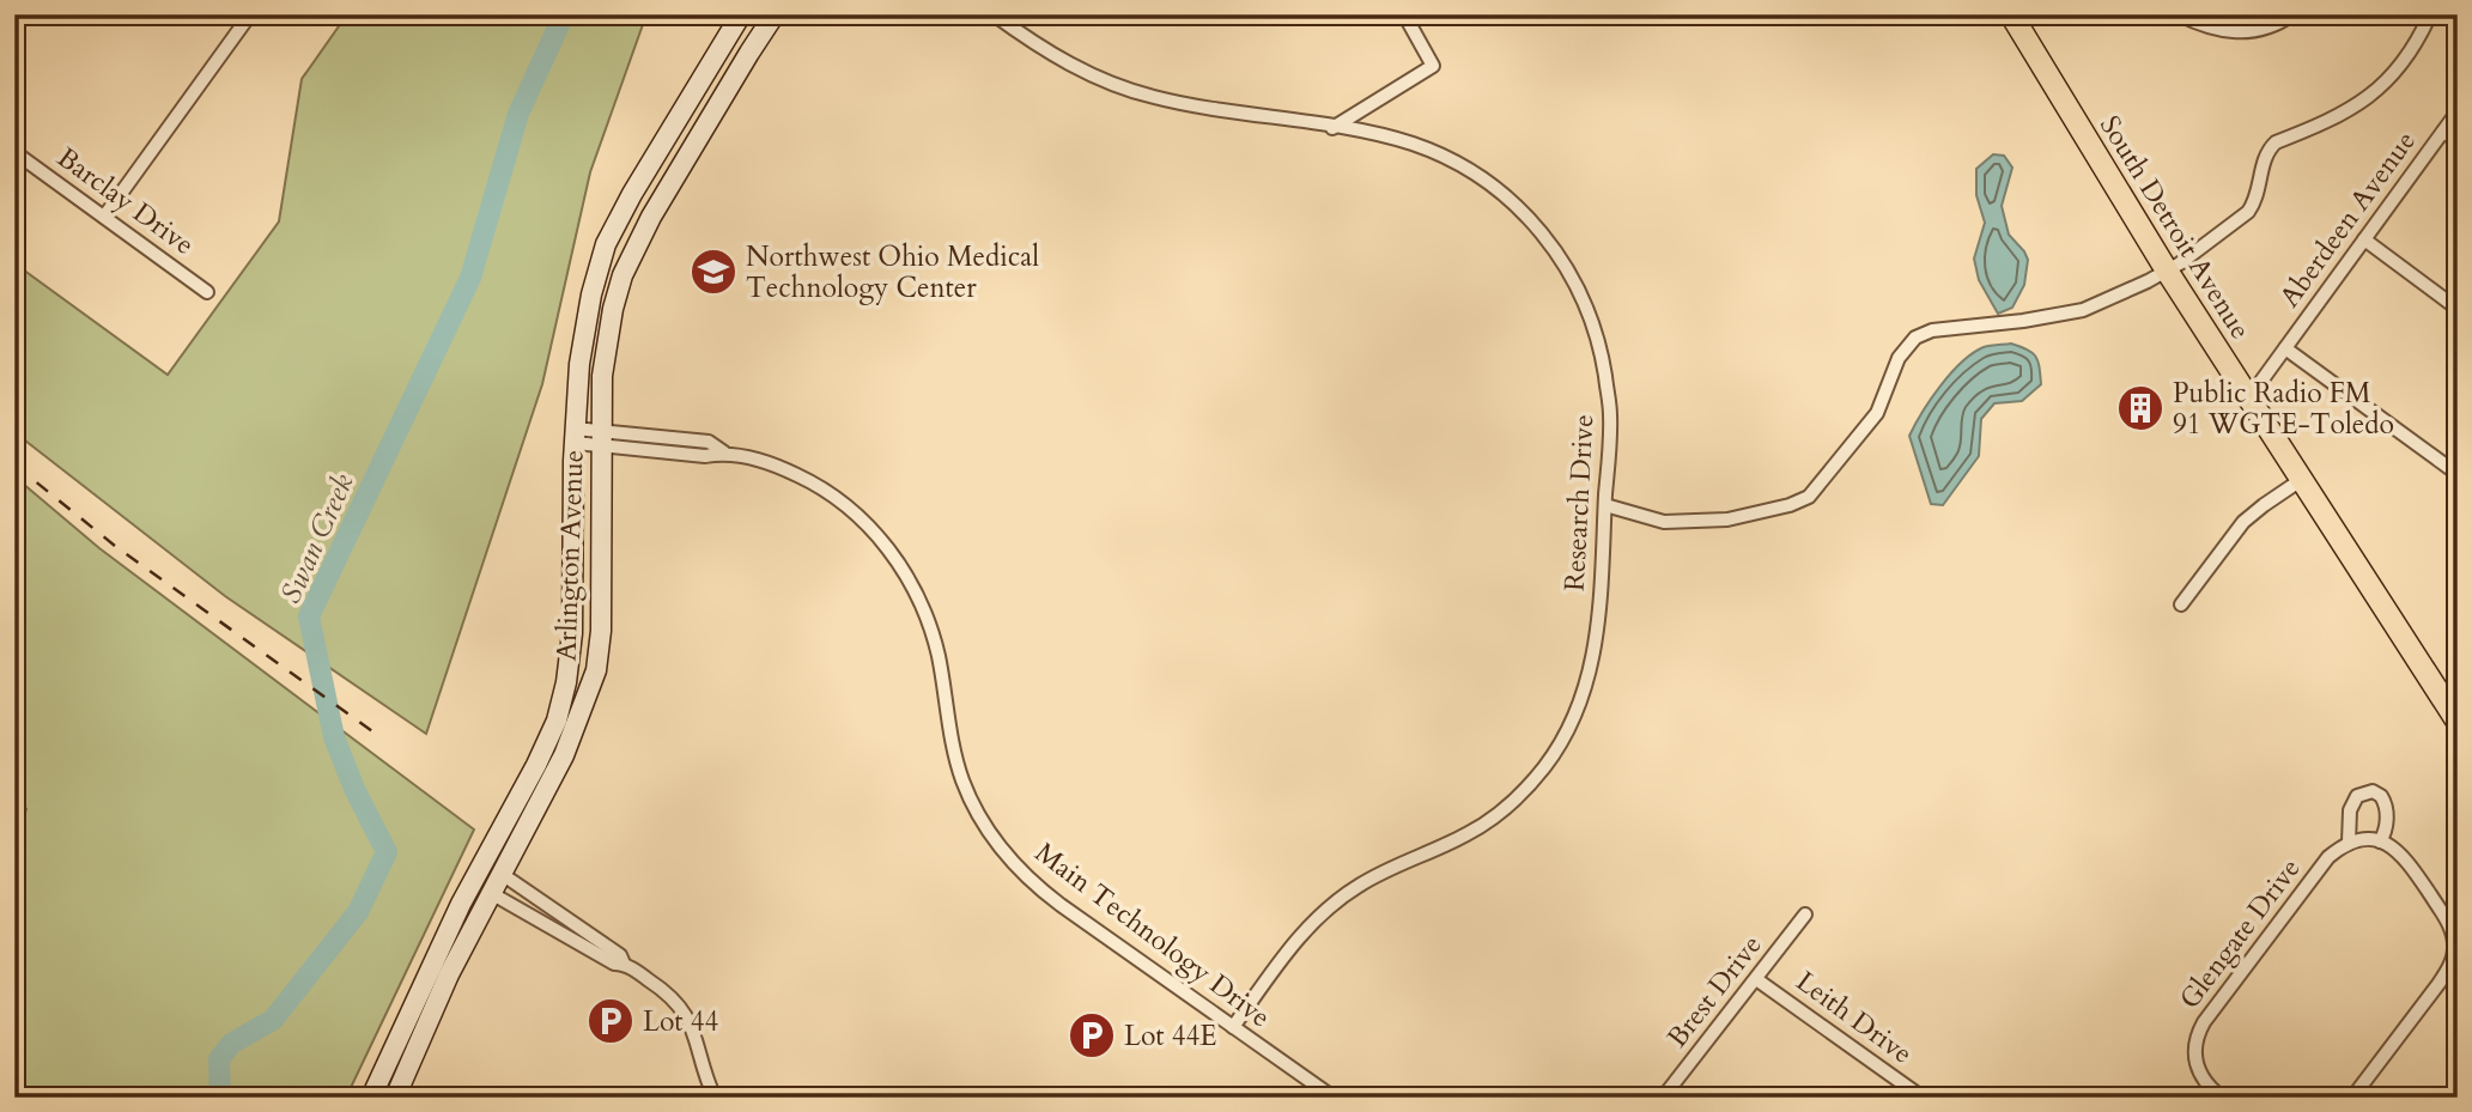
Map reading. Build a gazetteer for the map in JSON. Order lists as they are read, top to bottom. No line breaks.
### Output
{"streets":{"main road":["South Detroit Avenue"],"street":["Barclay Drive","Aberdeen Avenue","Research Drive","Arlington Avenue","Glengate Drive","Main Technology Drive","Brest Drive","Leith Drive"]},"crossings":[["Aberdeen Avenue","South Detroit Avenue"],["Research Drive","Main Technology Drive"],["Arlington Avenue","Main Technology Drive"],["Brest Drive","Leith Drive"]],"water":["Swan Creek"],"places":{"school or university":["Northwest Ohio Medical Technology Center"],"building":["Public Radio FM 91 WGTE-Toledo"],"parking":["Lot 44","Lot 44E"]}}
